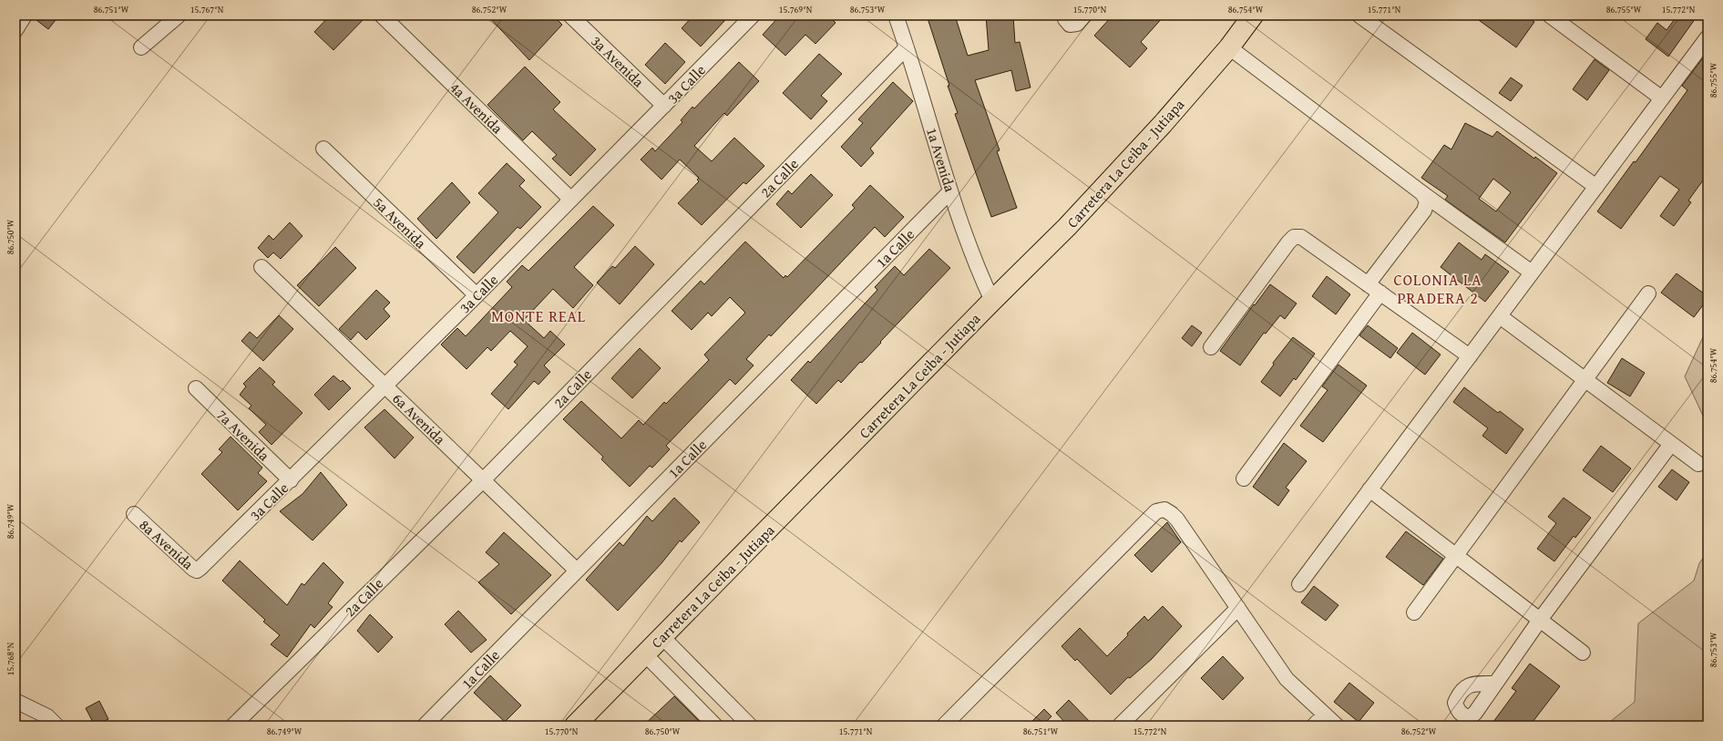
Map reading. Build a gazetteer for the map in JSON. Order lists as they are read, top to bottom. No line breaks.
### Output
{"streets":{"main road":["Carretera La Ceiba - Jutiapa"],"street":["3a Avenida","3a Calle","4a Avenida","1a Avenida","2a Calle","5a Avenida","1a Calle","6a Avenida","7a Avenida","8a Avenida"]},"crossings":[["3a Avenida","3a Calle"],["3a Calle","4a Avenida"],["3a Calle","5a Avenida"],["3a Calle","6a Avenida"],["3a Calle","7a Avenida"],["3a Calle","8a Avenida"],["1a Avenida","Carretera La Ceiba - Jutiapa"],["1a Avenida","2a Calle"],["1a Avenida","1a Calle"],["2a Calle","6a Avenida"],["1a Calle","6a Avenida"]],"districts":["COLONIA LA PRADERA 2","MONTE REAL"],"coordinates":["86.751°W","15.767°N","86.752°W","15.769°N","86.753°W","15.770°N","86.754°W","15.771°N","86.755°W","15.772°N","86.750°W","86.749°W","15.768°N"]}
